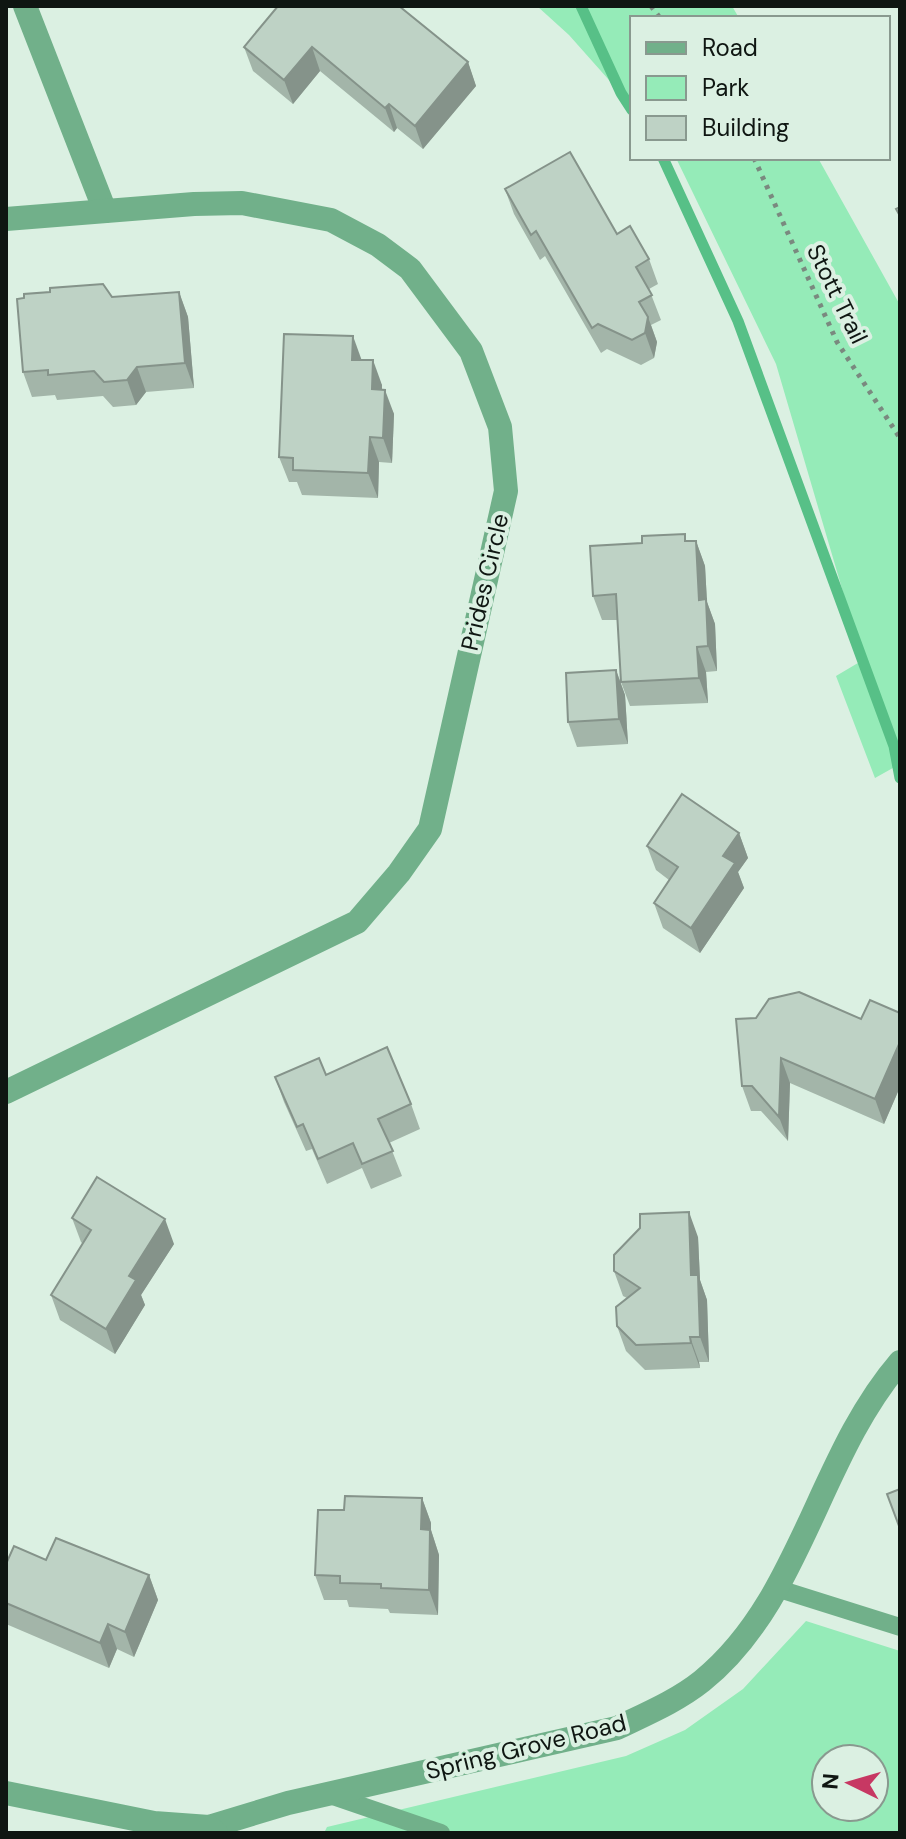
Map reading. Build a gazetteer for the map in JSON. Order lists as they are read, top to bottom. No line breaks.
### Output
{"streets":{"street":["Prides Circle","Spring Grove Road"],"path":["Stott Trail"]},"legend":["Road","Park","Building"],"north":"left"}
